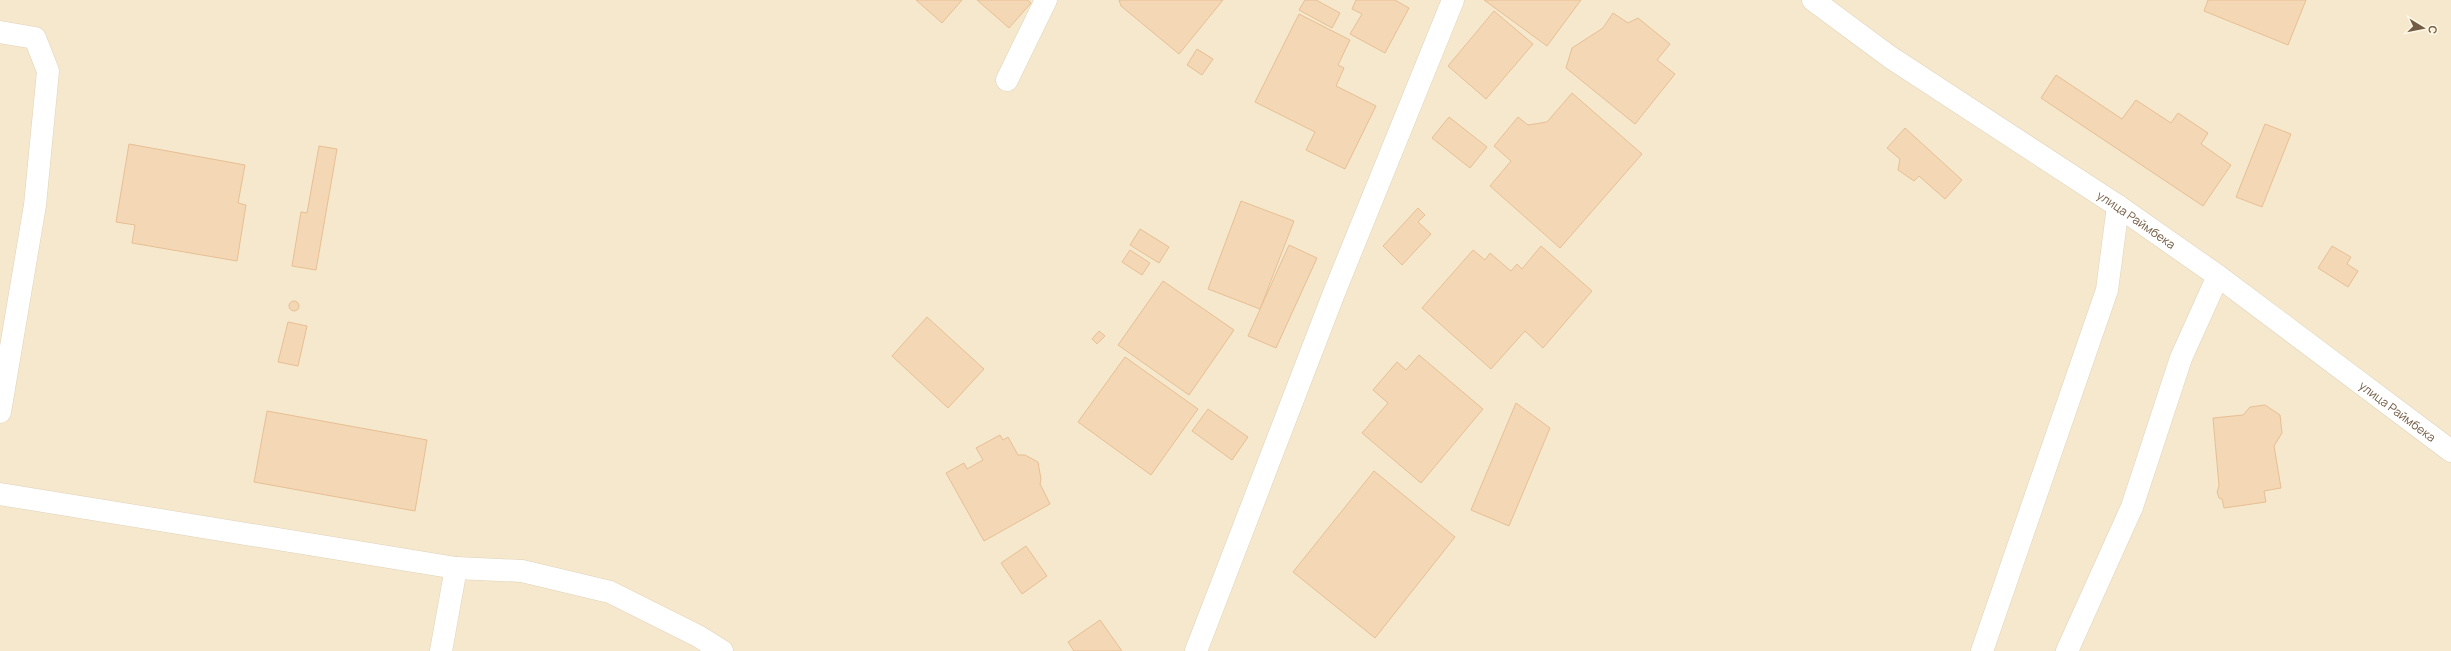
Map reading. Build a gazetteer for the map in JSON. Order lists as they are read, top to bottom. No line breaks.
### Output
{"streets":{"street":["улица Раймбека"]},"north":"right"}
